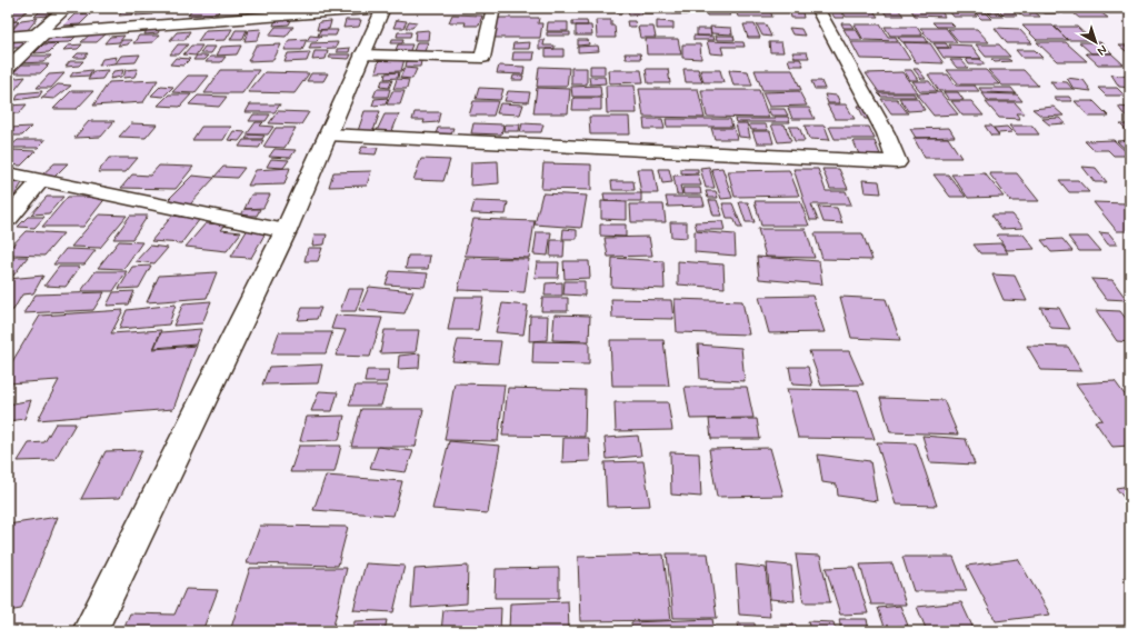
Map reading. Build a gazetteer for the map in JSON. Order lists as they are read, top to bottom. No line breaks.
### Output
{"north":"bottom right"}
